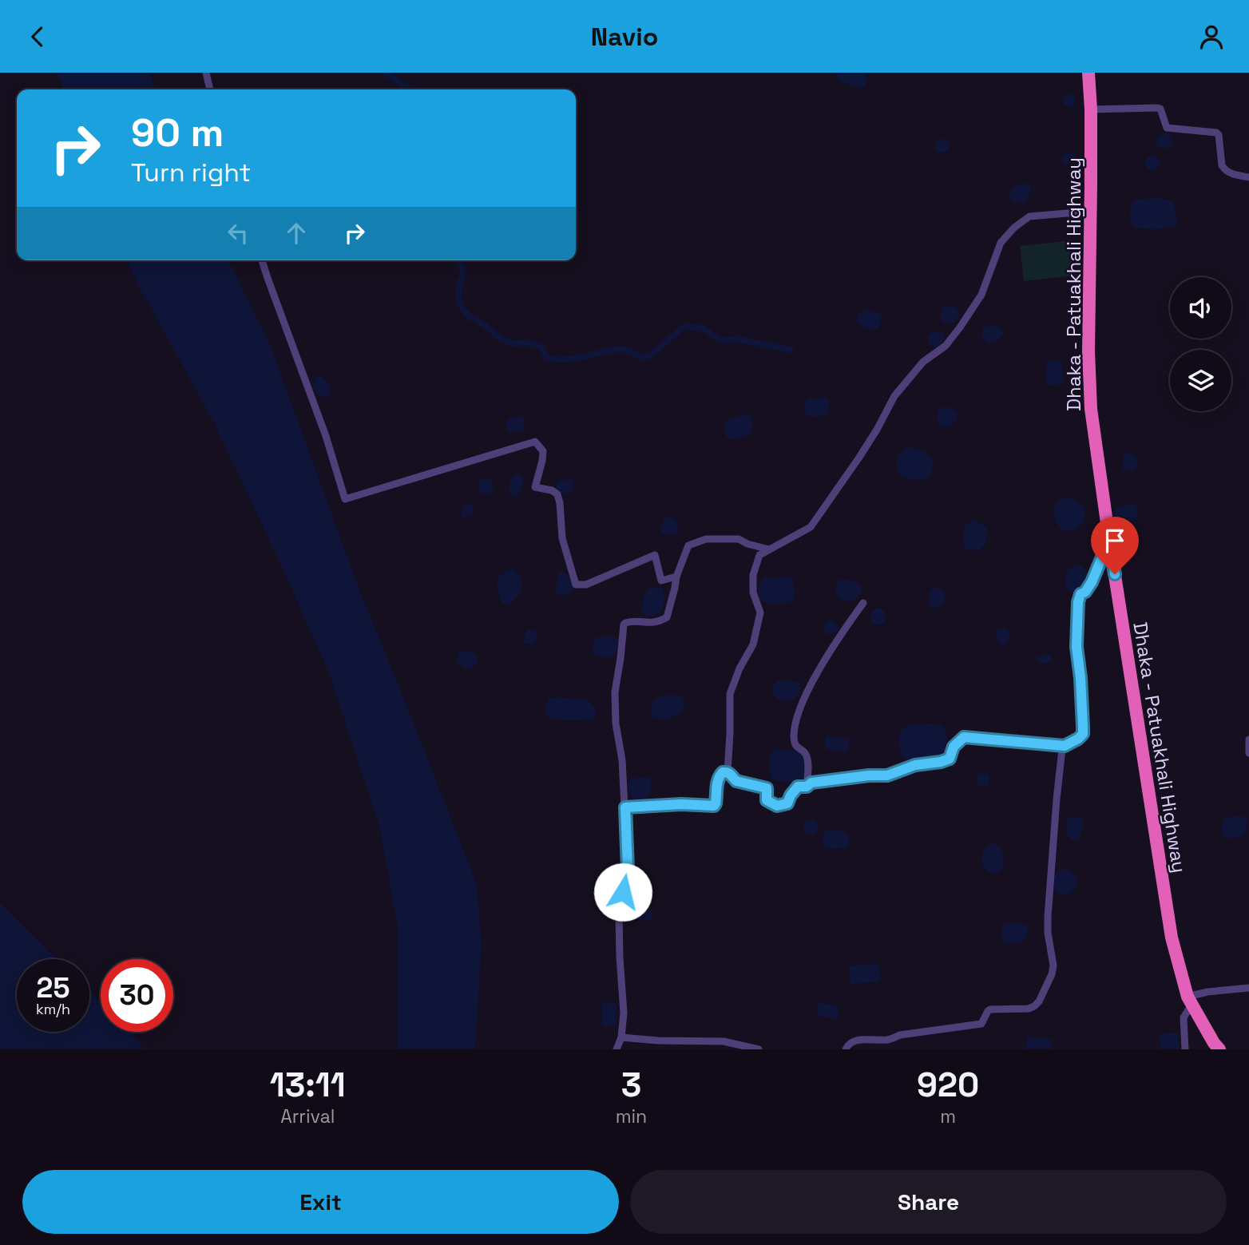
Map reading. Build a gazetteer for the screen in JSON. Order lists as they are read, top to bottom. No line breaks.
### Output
{"streets":{"highway":["Dhaka - Patuakhali Highway"]},"page":{"header":"Navio","turn":["90 m","Turn right"],"speed":"25 km/h","limit":"30","eta":["13:11","Arrival","3","min","920","m"],"buttons":["Exit","Share"]}}
